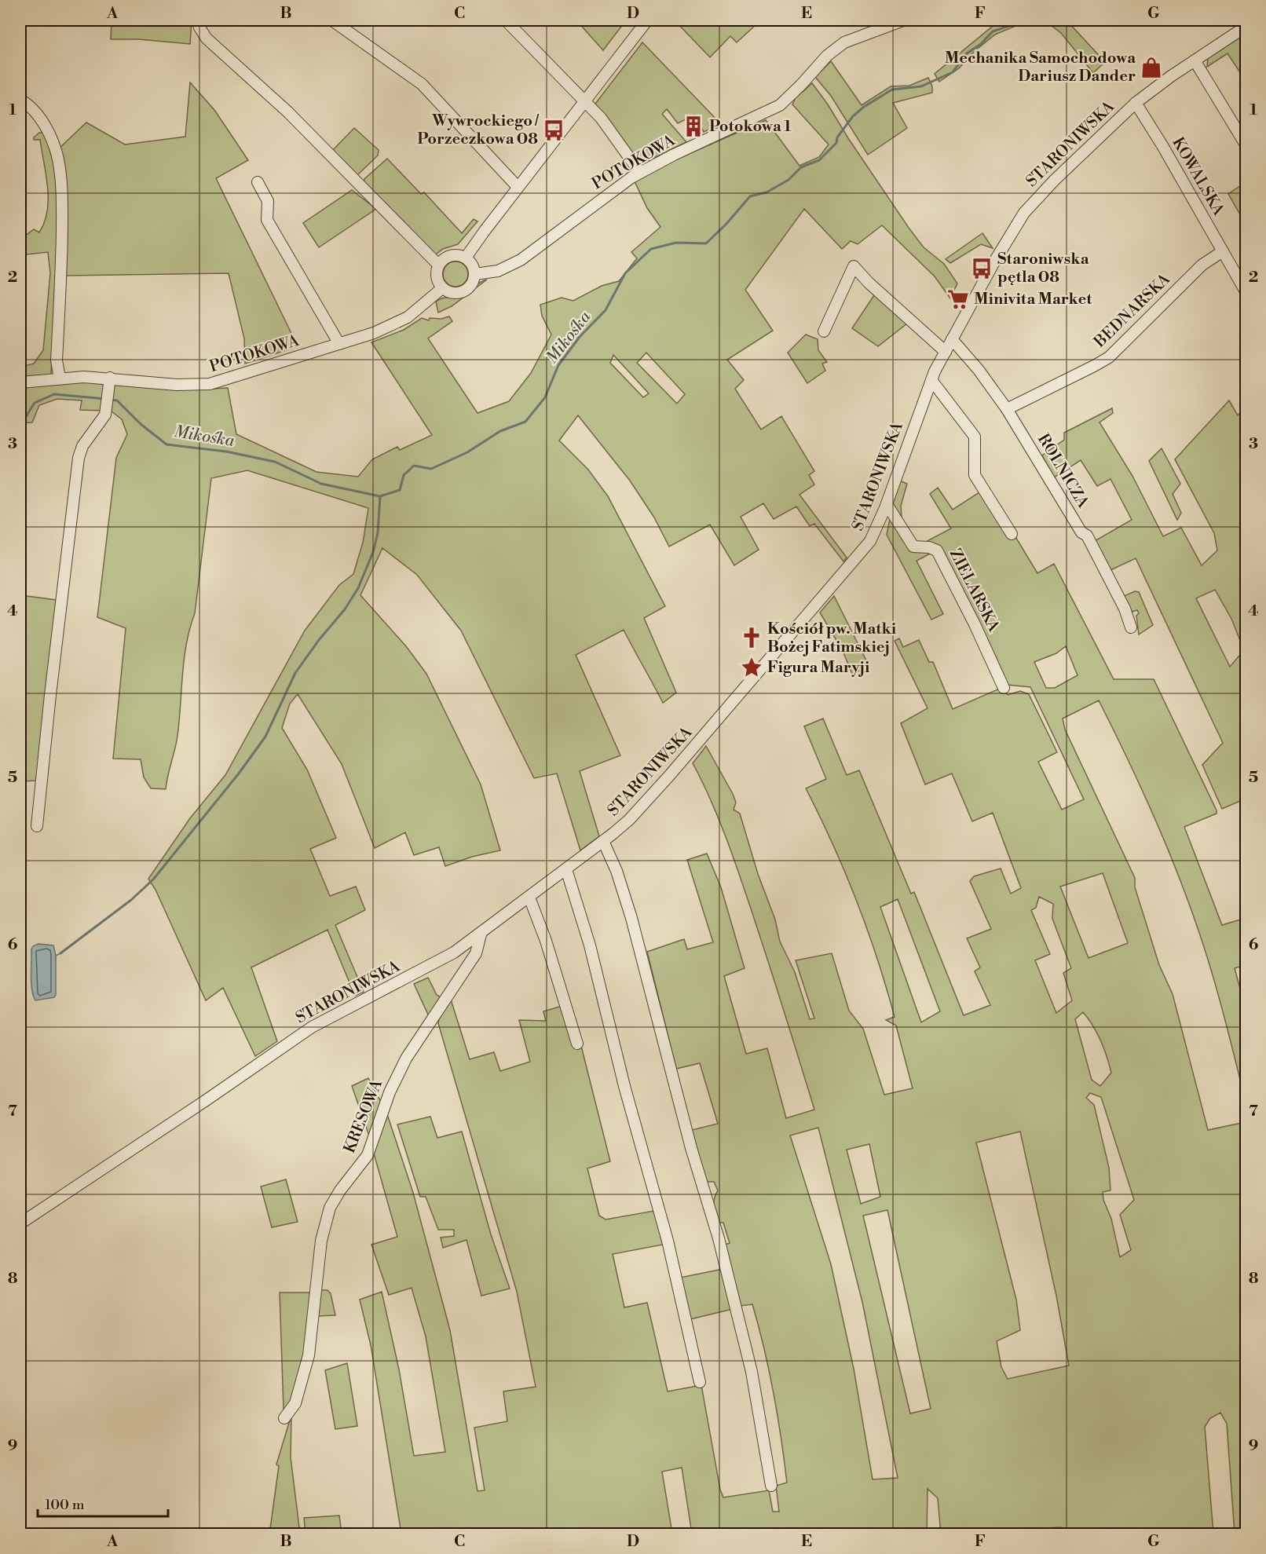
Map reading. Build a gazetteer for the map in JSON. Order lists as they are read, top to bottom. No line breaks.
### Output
{"streets":{"street":["STARONIWSKA","POTOKOWA","KOWALSKA","BEDNARSKA","ROLNICZA","ZIELARSKA","KRESOWA"]},"crossings":[["STARONIWSKA","KOWALSKA"],["STARONIWSKA","ROLNICZA"],["STARONIWSKA","ZIELARSKA"],["STARONIWSKA","KRESOWA"],["KOWALSKA","BEDNARSKA"],["BEDNARSKA","ROLNICZA"]],"water":["Mikośka"],"places":{"shop":["Mechanika Samochodowa Dariusz Dander"],"building":["Potokowa 1"],"bus stop":["Wywrockiego / Porzeczkowa 08","Staroniwska pętla 08"],"supermarket":["Minivita Market"],"church":["Kościół pw. Matki Bożej Fatimskiej"],"place":["Figura Maryji"]},"scale_bar":"100 m","grid":{"columns":["A","B","C","D","E","F","G"],"rows":["1","2","3","4","5","6","7","8","9"]}}
